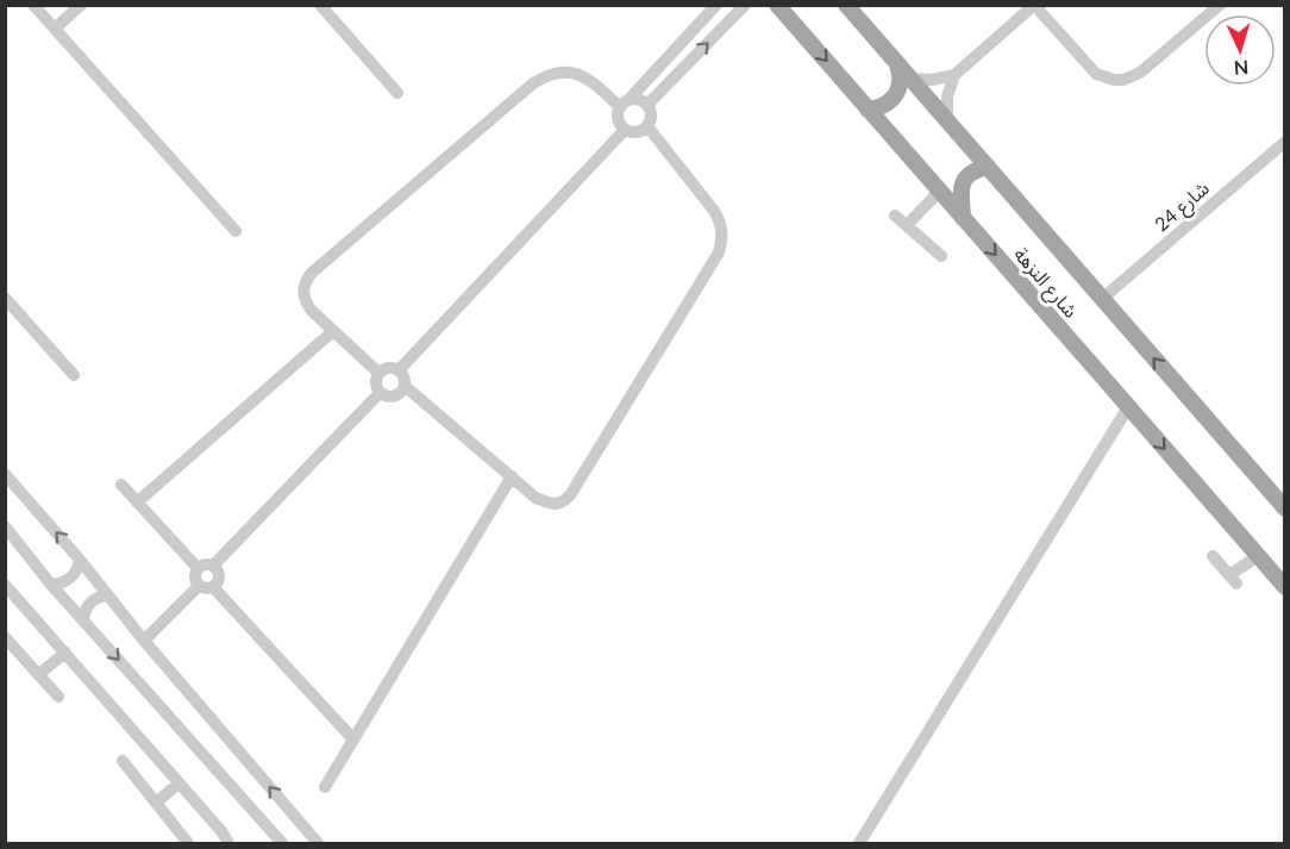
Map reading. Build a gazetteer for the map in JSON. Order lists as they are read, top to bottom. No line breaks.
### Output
{"streets":{"main road":["شارع النزهة"],"street":["شارع 24"]},"crossings":[["شارع 24","شارع النزهة"]],"north":"bottom"}
